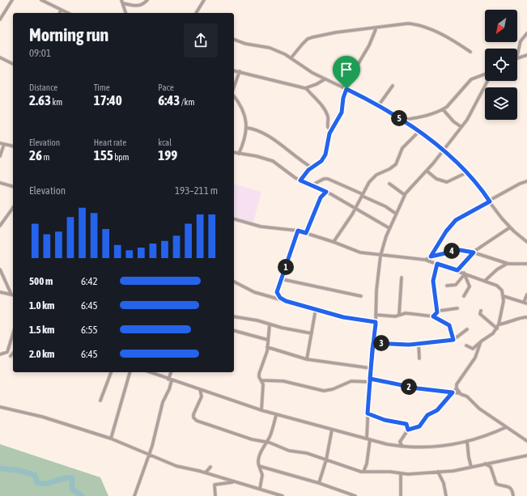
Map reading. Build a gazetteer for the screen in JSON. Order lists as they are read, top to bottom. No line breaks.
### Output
{"north":"bottom left","page":{"heading":["Morning run","09:01"],"stats":[["Distance","2.63 km"],["Time","17:40"],["Pace","6:43 /km"],["Elevation","26 m"],["Heart rate","155 bpm"],["kcal","199"]],"pins":["5","4","1","3","2"],"chart":["Elevation","193–211 m"],"list":[{"name":"500 m","note":"6:42"},{"name":"1.0 km","note":"6:45"},{"name":"1.5 km","note":"6:55"},{"name":"2.0 km","note":"6:45"}]}}
